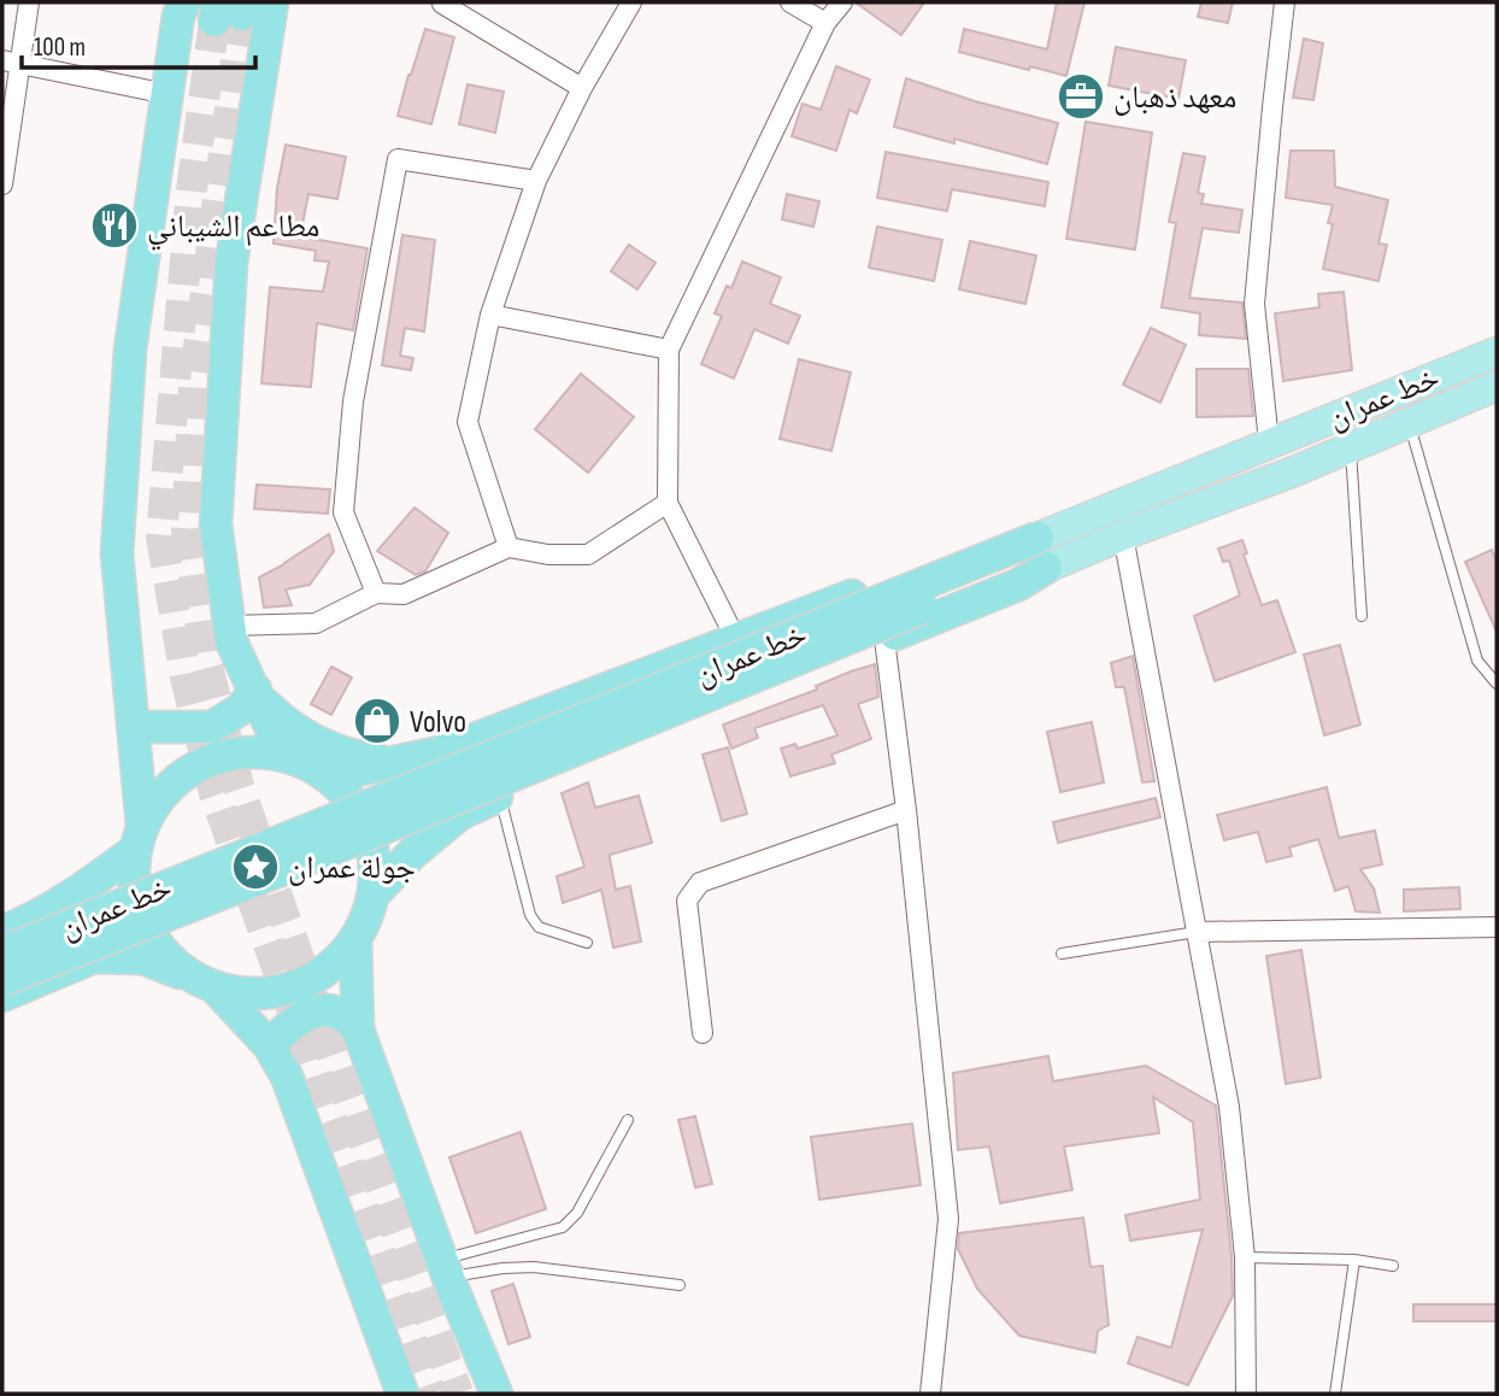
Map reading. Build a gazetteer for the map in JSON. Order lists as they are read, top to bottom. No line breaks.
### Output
{"streets":{"highway":["خط عمران"]},"places":{"office":["معهد ذهبان"],"restaurant":["مطاعم الشيباني"],"shop":["Volvo"],"place":["جولة عمران"]},"scale_bar":"100 m"}
